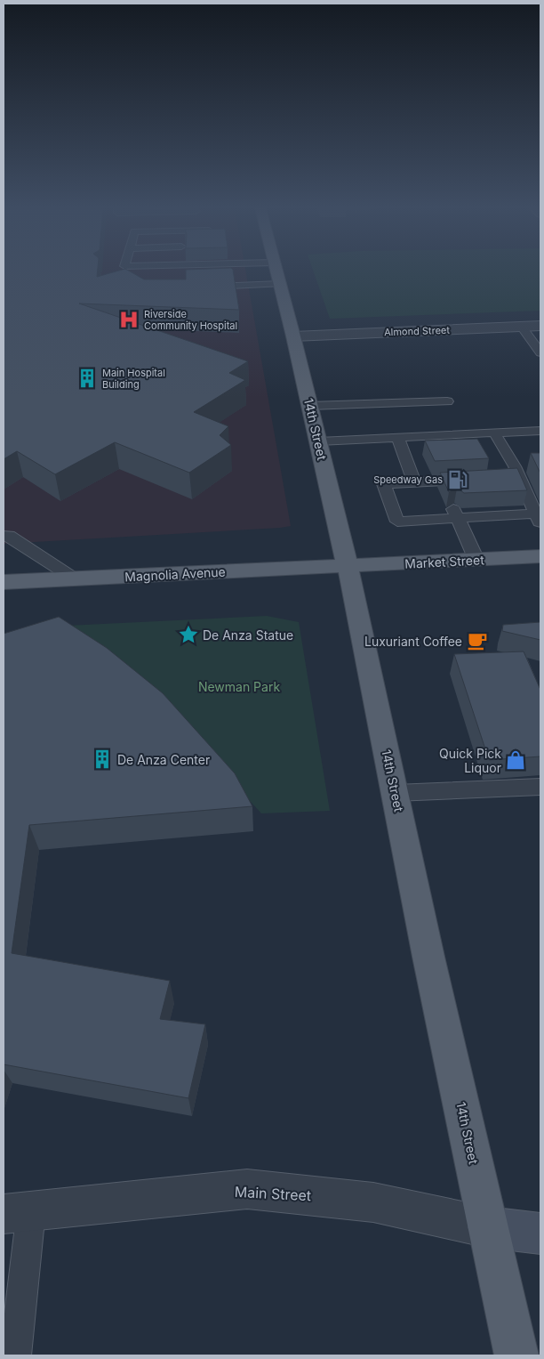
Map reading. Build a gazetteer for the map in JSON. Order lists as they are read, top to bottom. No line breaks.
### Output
{"streets":{"main road":["14th Street","Market Street","Magnolia Avenue"],"street":["Almond Street","Main Street"]},"crossings":[["Almond Street","14th Street"],["14th Street","Market Street"],["14th Street","Magnolia Avenue"],["14th Street","Main Street"],["Market Street","Magnolia Avenue"]],"parks":["Newman Park"],"places":{"hospital":["Riverside Community Hospital"],"building":["Main Hospital Building","De Anza Center"],"fuel station":["Speedway Gas"],"place":["De Anza Statue"],"cafe":["Luxuriant Coffee"],"shop":["Quick Pick Liquor"]}}
